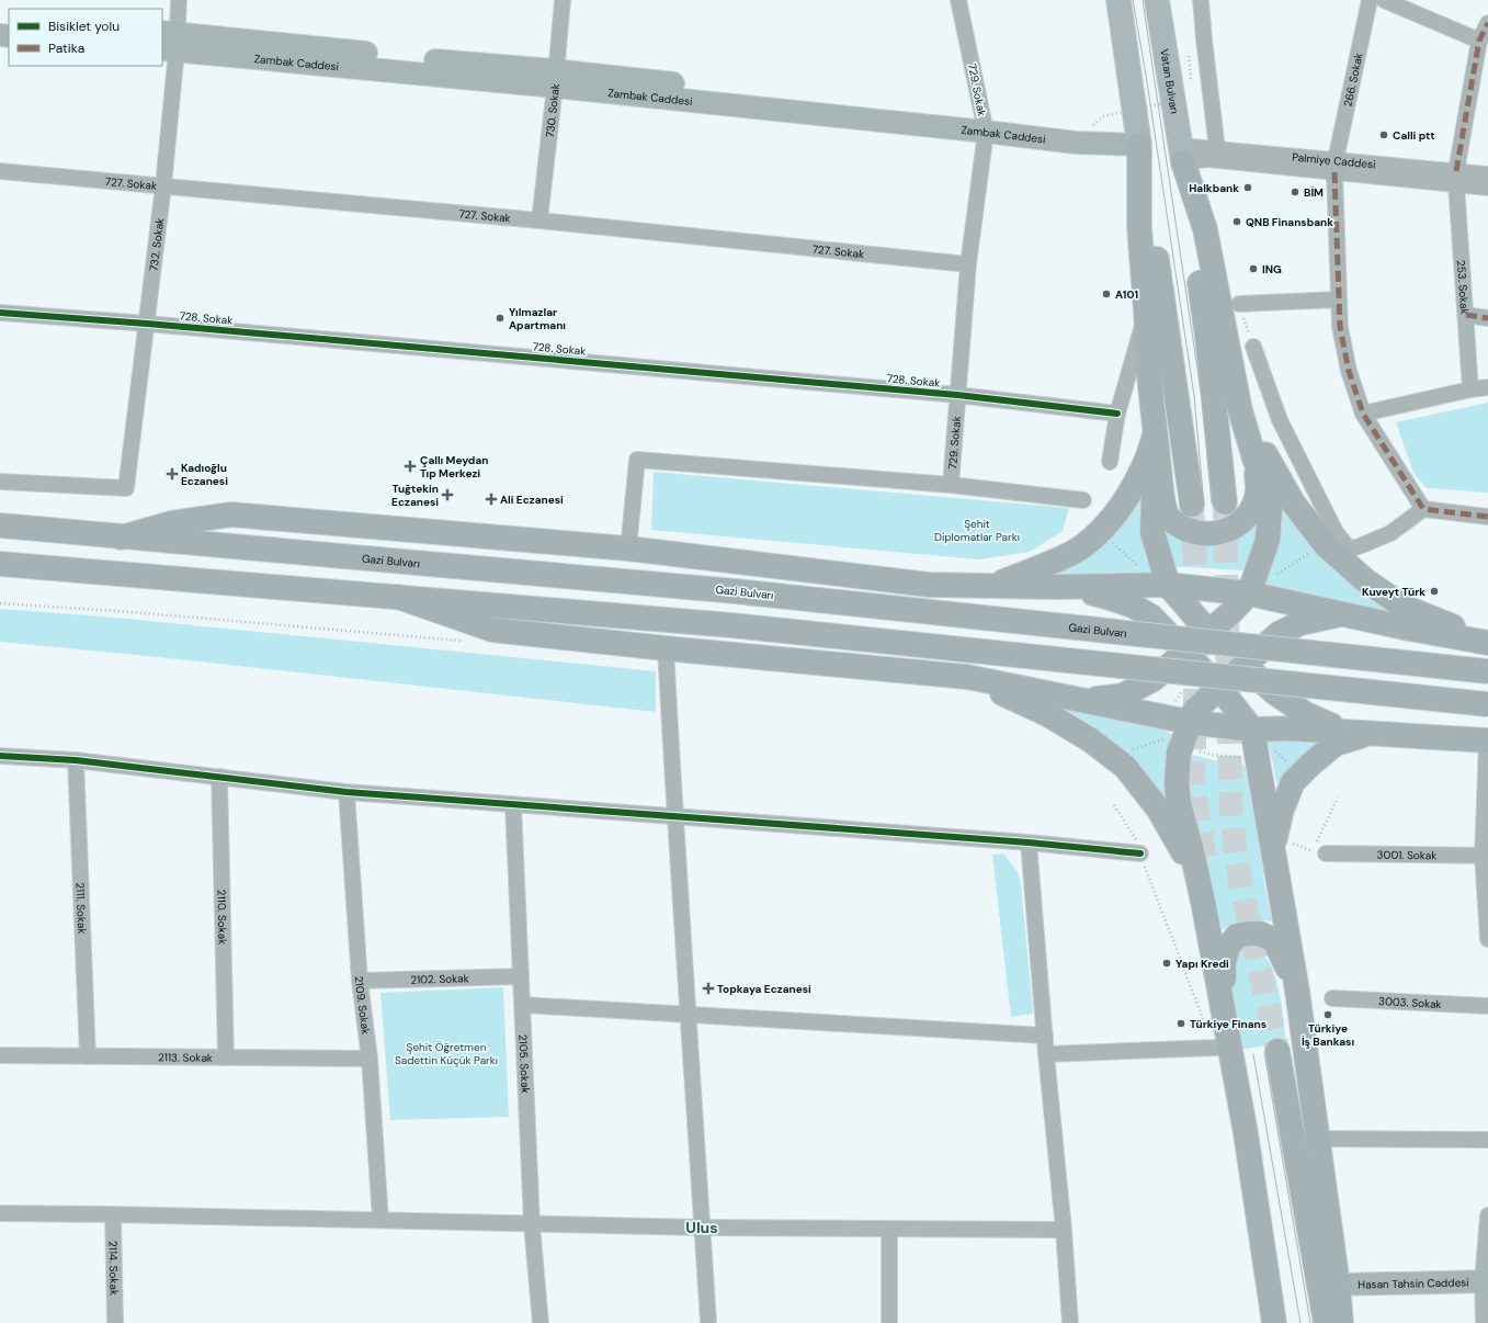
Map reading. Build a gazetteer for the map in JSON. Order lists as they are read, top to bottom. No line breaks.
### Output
{"streets":{"highway":["Gazi Bulvarı"],"main road":["Vatan Bulvarı"],"street":["Zambak Caddesi","266. Sokak","729. Sokak","730. Sokak","Palmiye Caddesi","727. Sokak","732. Sokak","253. Sokak","728. Sokak","3001. Sokak","2111. Sokak","2110. Sokak","2102. Sokak","3003. Sokak","2109. Sokak","2113. Sokak","2105. Sokak","2114. Sokak","Hasan Tahsin Caddesi"]},"crossings":[["Zambak Caddesi","729. Sokak"],["Zambak Caddesi","730. Sokak"],["Zambak Caddesi","732. Sokak"],["266. Sokak","Palmiye Caddesi"],["Vatan Bulvarı","Palmiye Caddesi"],["729. Sokak","727. Sokak"],["729. Sokak","728. Sokak"],["730. Sokak","727. Sokak"],["Palmiye Caddesi","253. Sokak"],["727. Sokak","732. Sokak"],["732. Sokak","728. Sokak"],["2111. Sokak","2113. Sokak"],["2110. Sokak","2113. Sokak"],["2102. Sokak","2109. Sokak"],["2102. Sokak","2105. Sokak"],["2109. Sokak","2113. Sokak"]],"districts":["Ulus"],"parks":["Şehit Diplomatlar Parkı","Şehit Öğretmen Sadettin Küçük Parkı"],"places":{"other":["Calli ptt","Halkbank","BİM","QNB Finansbank","ING","A101","Yılmazlar Apartmanı","Kuveyt Türk","Yapı Kredi","Türkiye İş Bankası","Türkiye Finans"],"health":["Çallı Meydan Tıp Merkezi","Kadıoğlu Eczanesi","Tuğtekin Eczanesi","Ali Eczanesi","Topkaya Eczanesi"]},"legend":["Bisiklet yolu","Patika"]}
